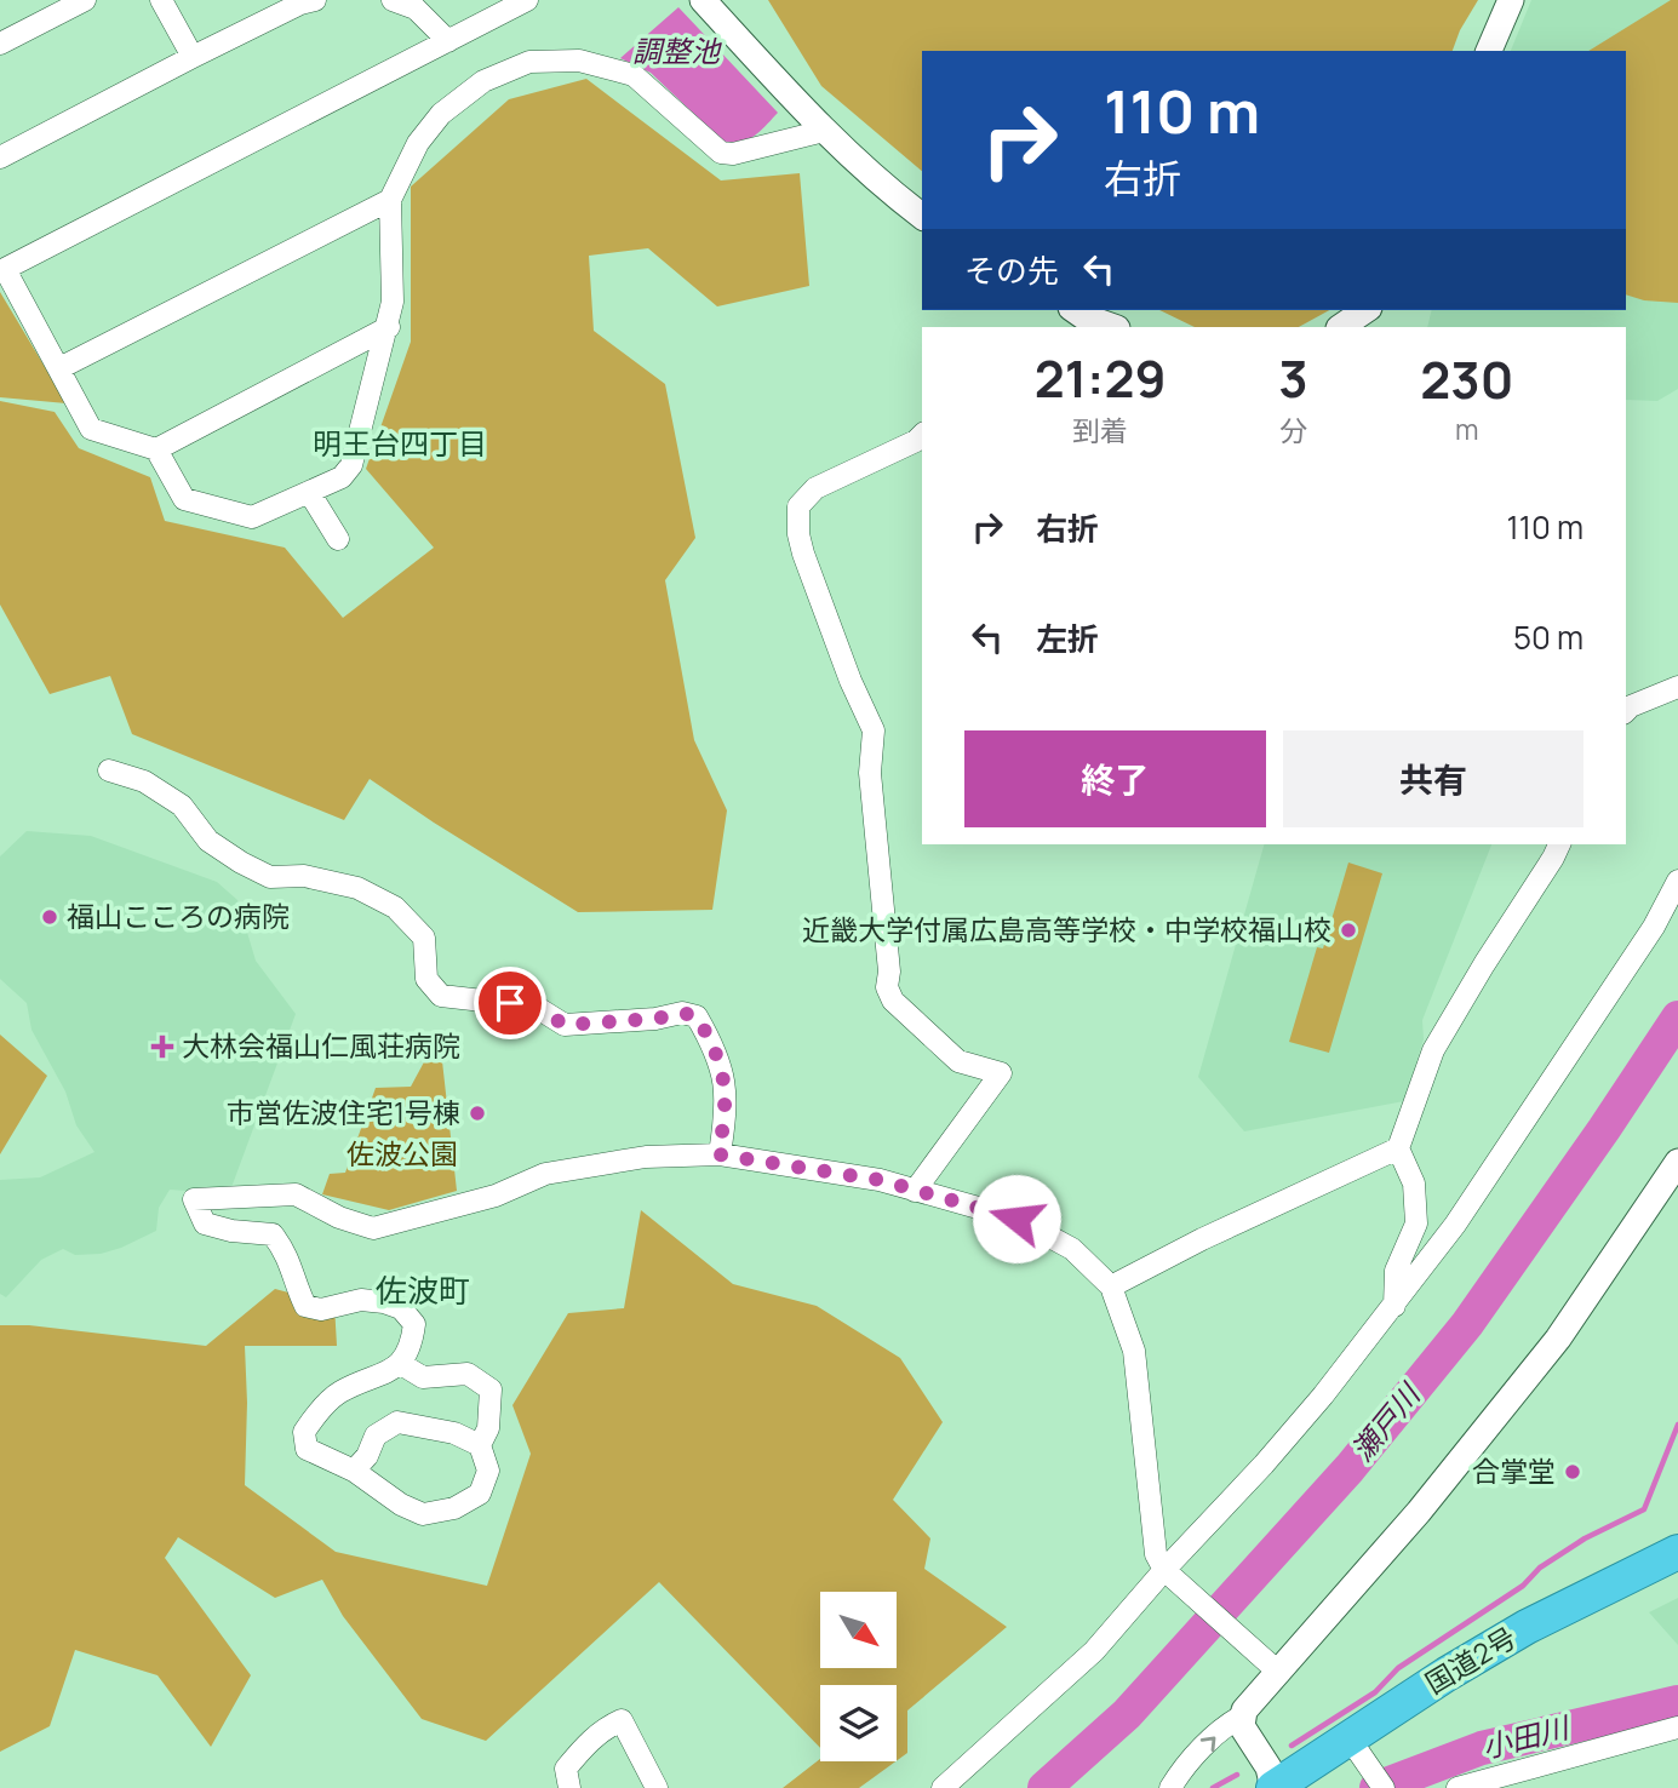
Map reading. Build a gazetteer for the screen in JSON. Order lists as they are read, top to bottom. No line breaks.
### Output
{"streets":{"highway":["国道2号"]},"districts":["明王台四丁目","佐波町"],"water":["調整池","瀬戸川","小田川"],"parks":["佐波公園"],"places":{"other":["福山こころの病院","近畿大学付属広島高等学校・中学校福山校","市営佐波住宅1号棟","合掌堂"],"health":["大林会福山仁風荘病院"]},"north":"bottom right","page":{"turn":["110 m","右折"],"then":"その先","eta":["21:29","到着","3","分","230","m"],"list":[{"name":"右折","value":"110 m"},{"name":"左折","value":"50 m"}],"buttons":["終了","共有"]}}
